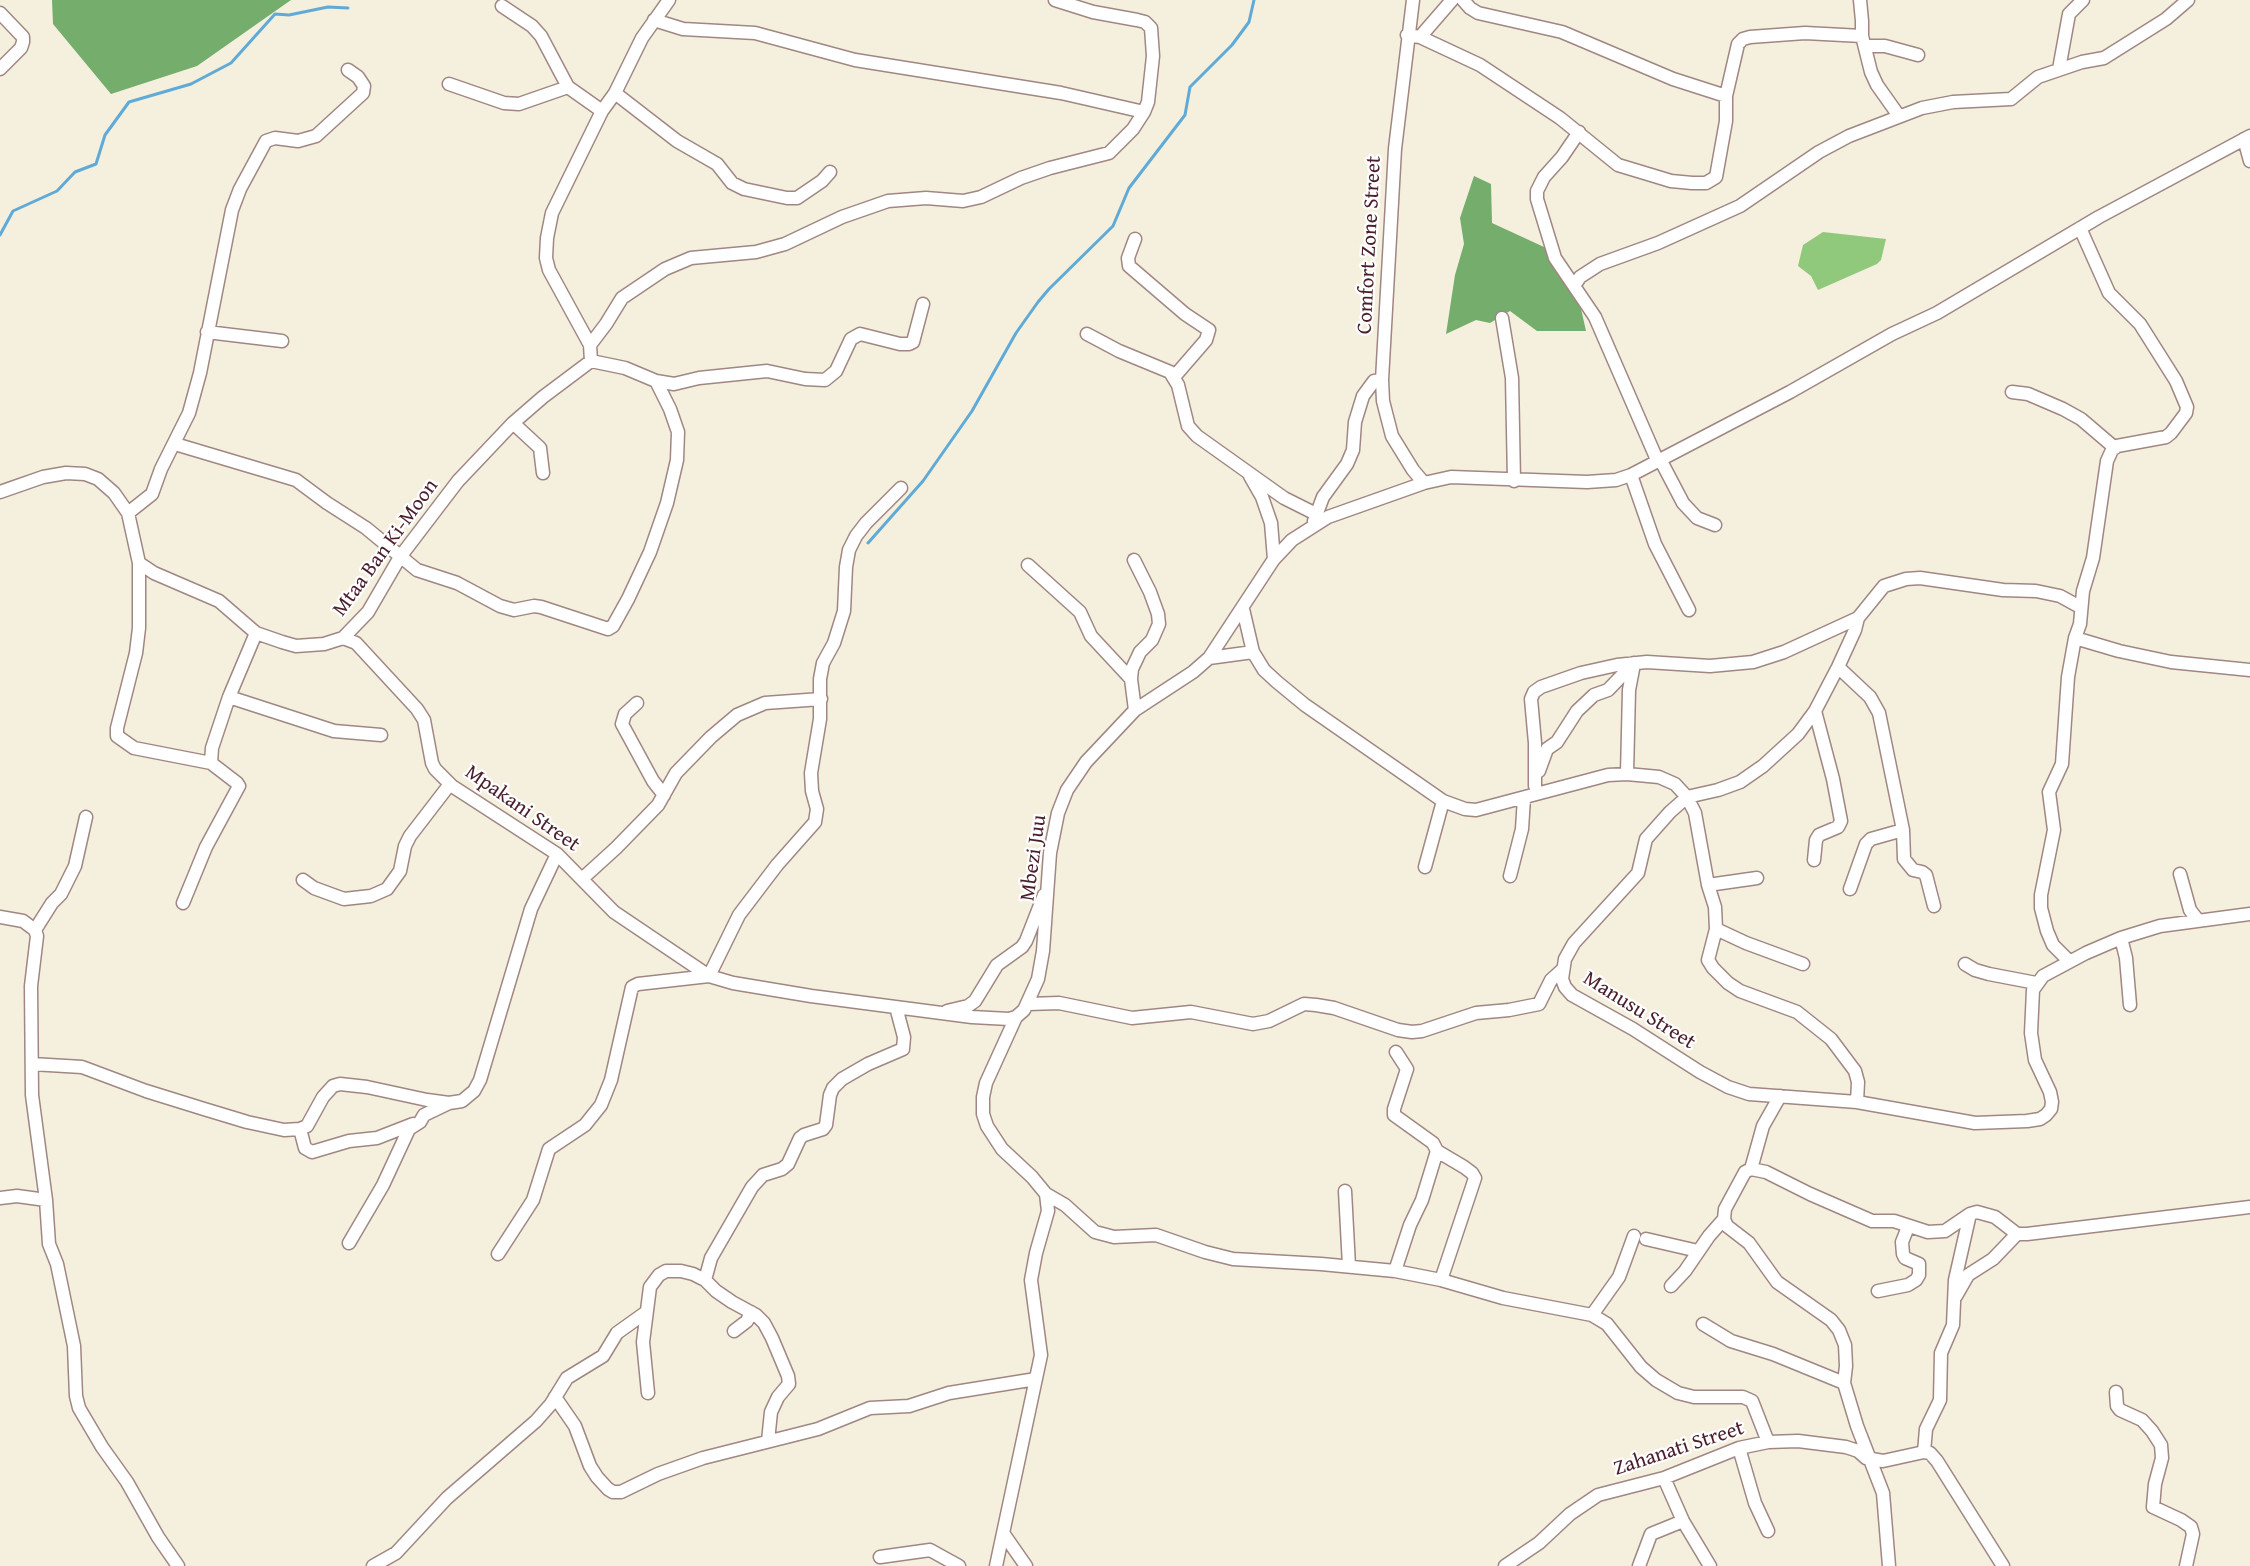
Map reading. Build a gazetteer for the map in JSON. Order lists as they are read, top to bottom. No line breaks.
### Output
{"streets":{"street":["Comfort Zone Street","Mtaa Ban Ki-Moon","Mpakani Street","Mbezi Juu","Manusu Street","Zahanati Street"]},"crossings":[["Mtaa Ban Ki-Moon","Mpakani Street"]]}
